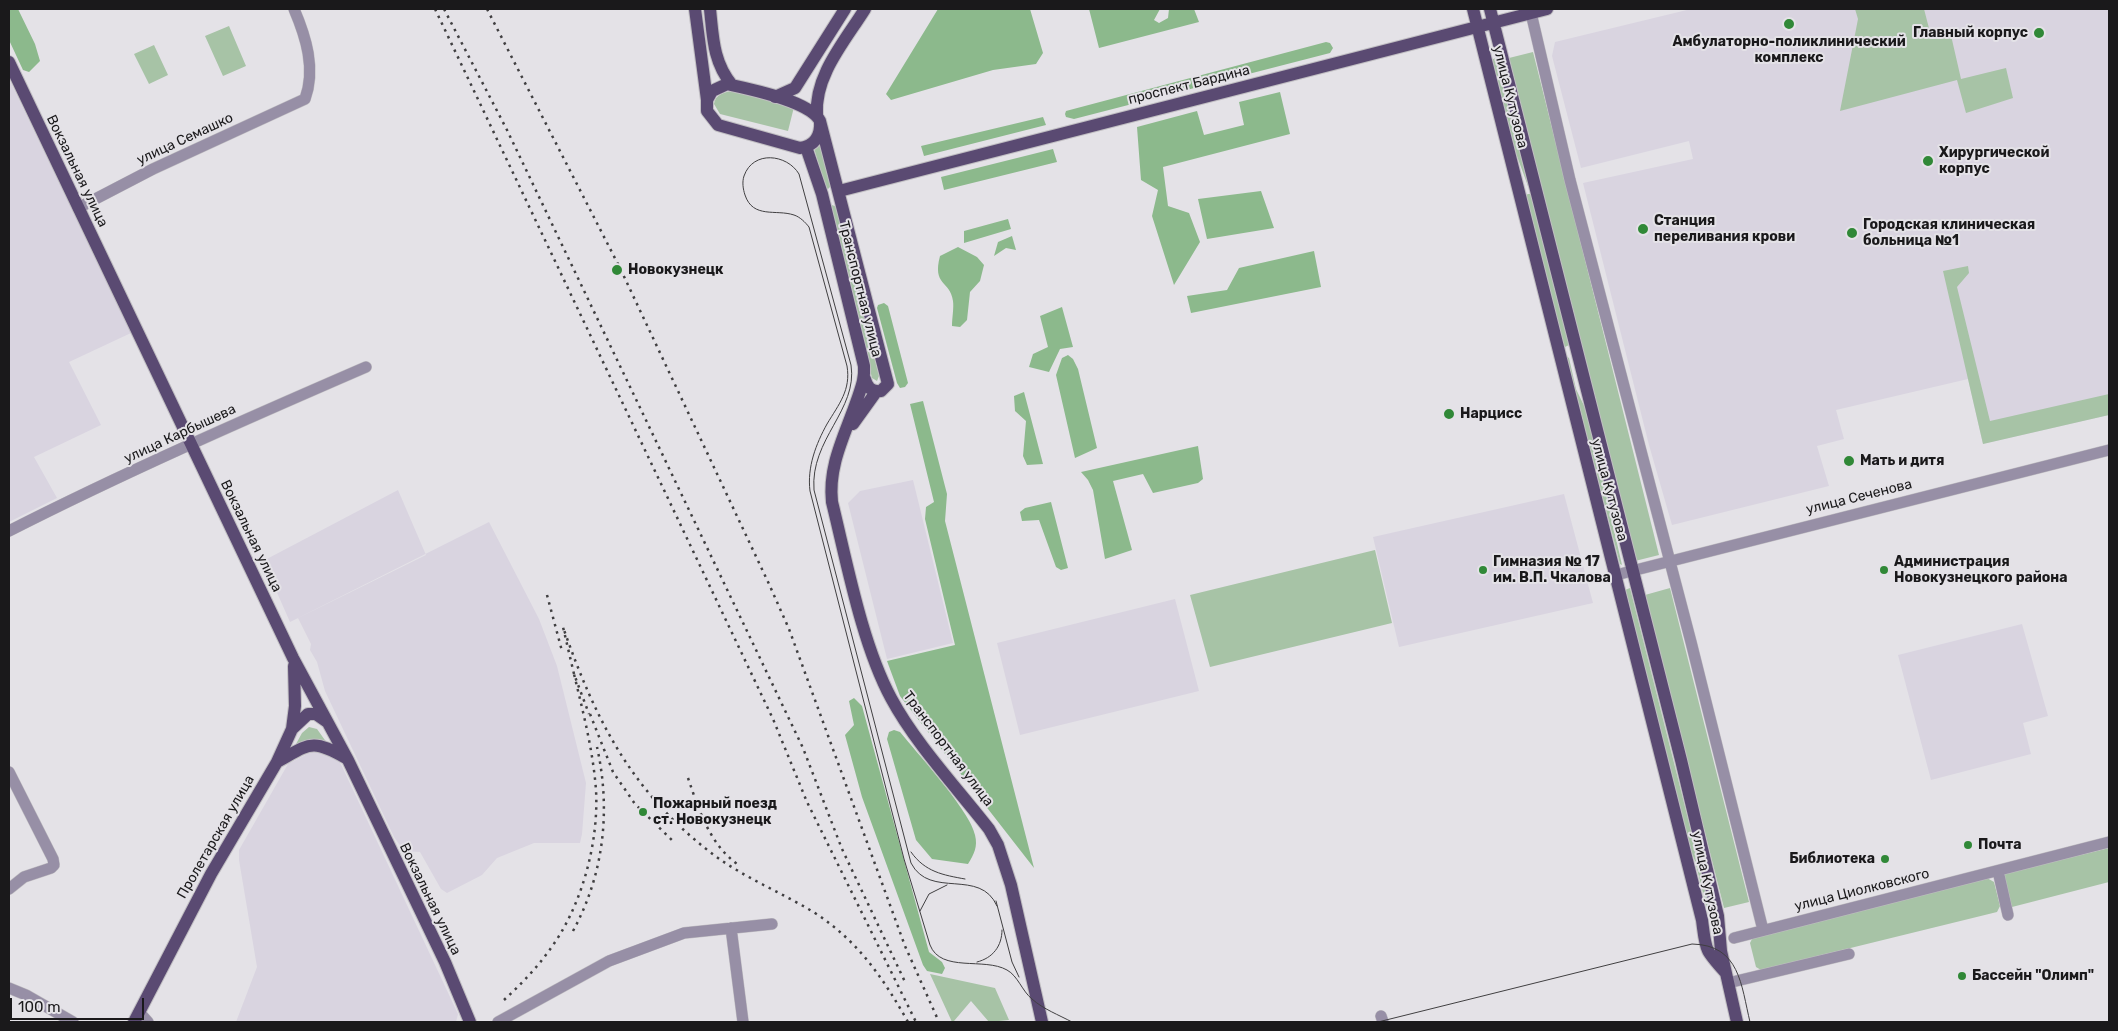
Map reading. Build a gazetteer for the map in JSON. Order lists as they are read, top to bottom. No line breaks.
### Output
{"streets":{"main road":["проспект Бардина","улица Кутузова","Вокзальная улица","Транспортная улица","Пролетарская улица"],"street":["улица Семашко","улица Карбышева","улица Сеченова","улица Циолковского"]},"crossings":[["проспект Бардина","улица Кутузова"],["проспект Бардина","Транспортная улица"],["улица Кутузова","улица Сеченова"],["улица Семашко","Вокзальная улица"],["Вокзальная улица","улица Карбышева"],["Вокзальная улица","Пролетарская улица"]],"places":["Амбулаторно-поликлинический комплекс","Главный корпус","Хирургической корпус","Станция переливания крови","Городская клиническая больница №1","Новокузнецк","Нарцисс","Мать и дитя","Гимназия № 17 им. В.П. Чкалова","Администрация Новокузнецкого района","Пожарный поезд ст. Новокузнецк","Почта","Библиотека","Бассейн \"Олимп\""],"scale_bar":"100 m"}
